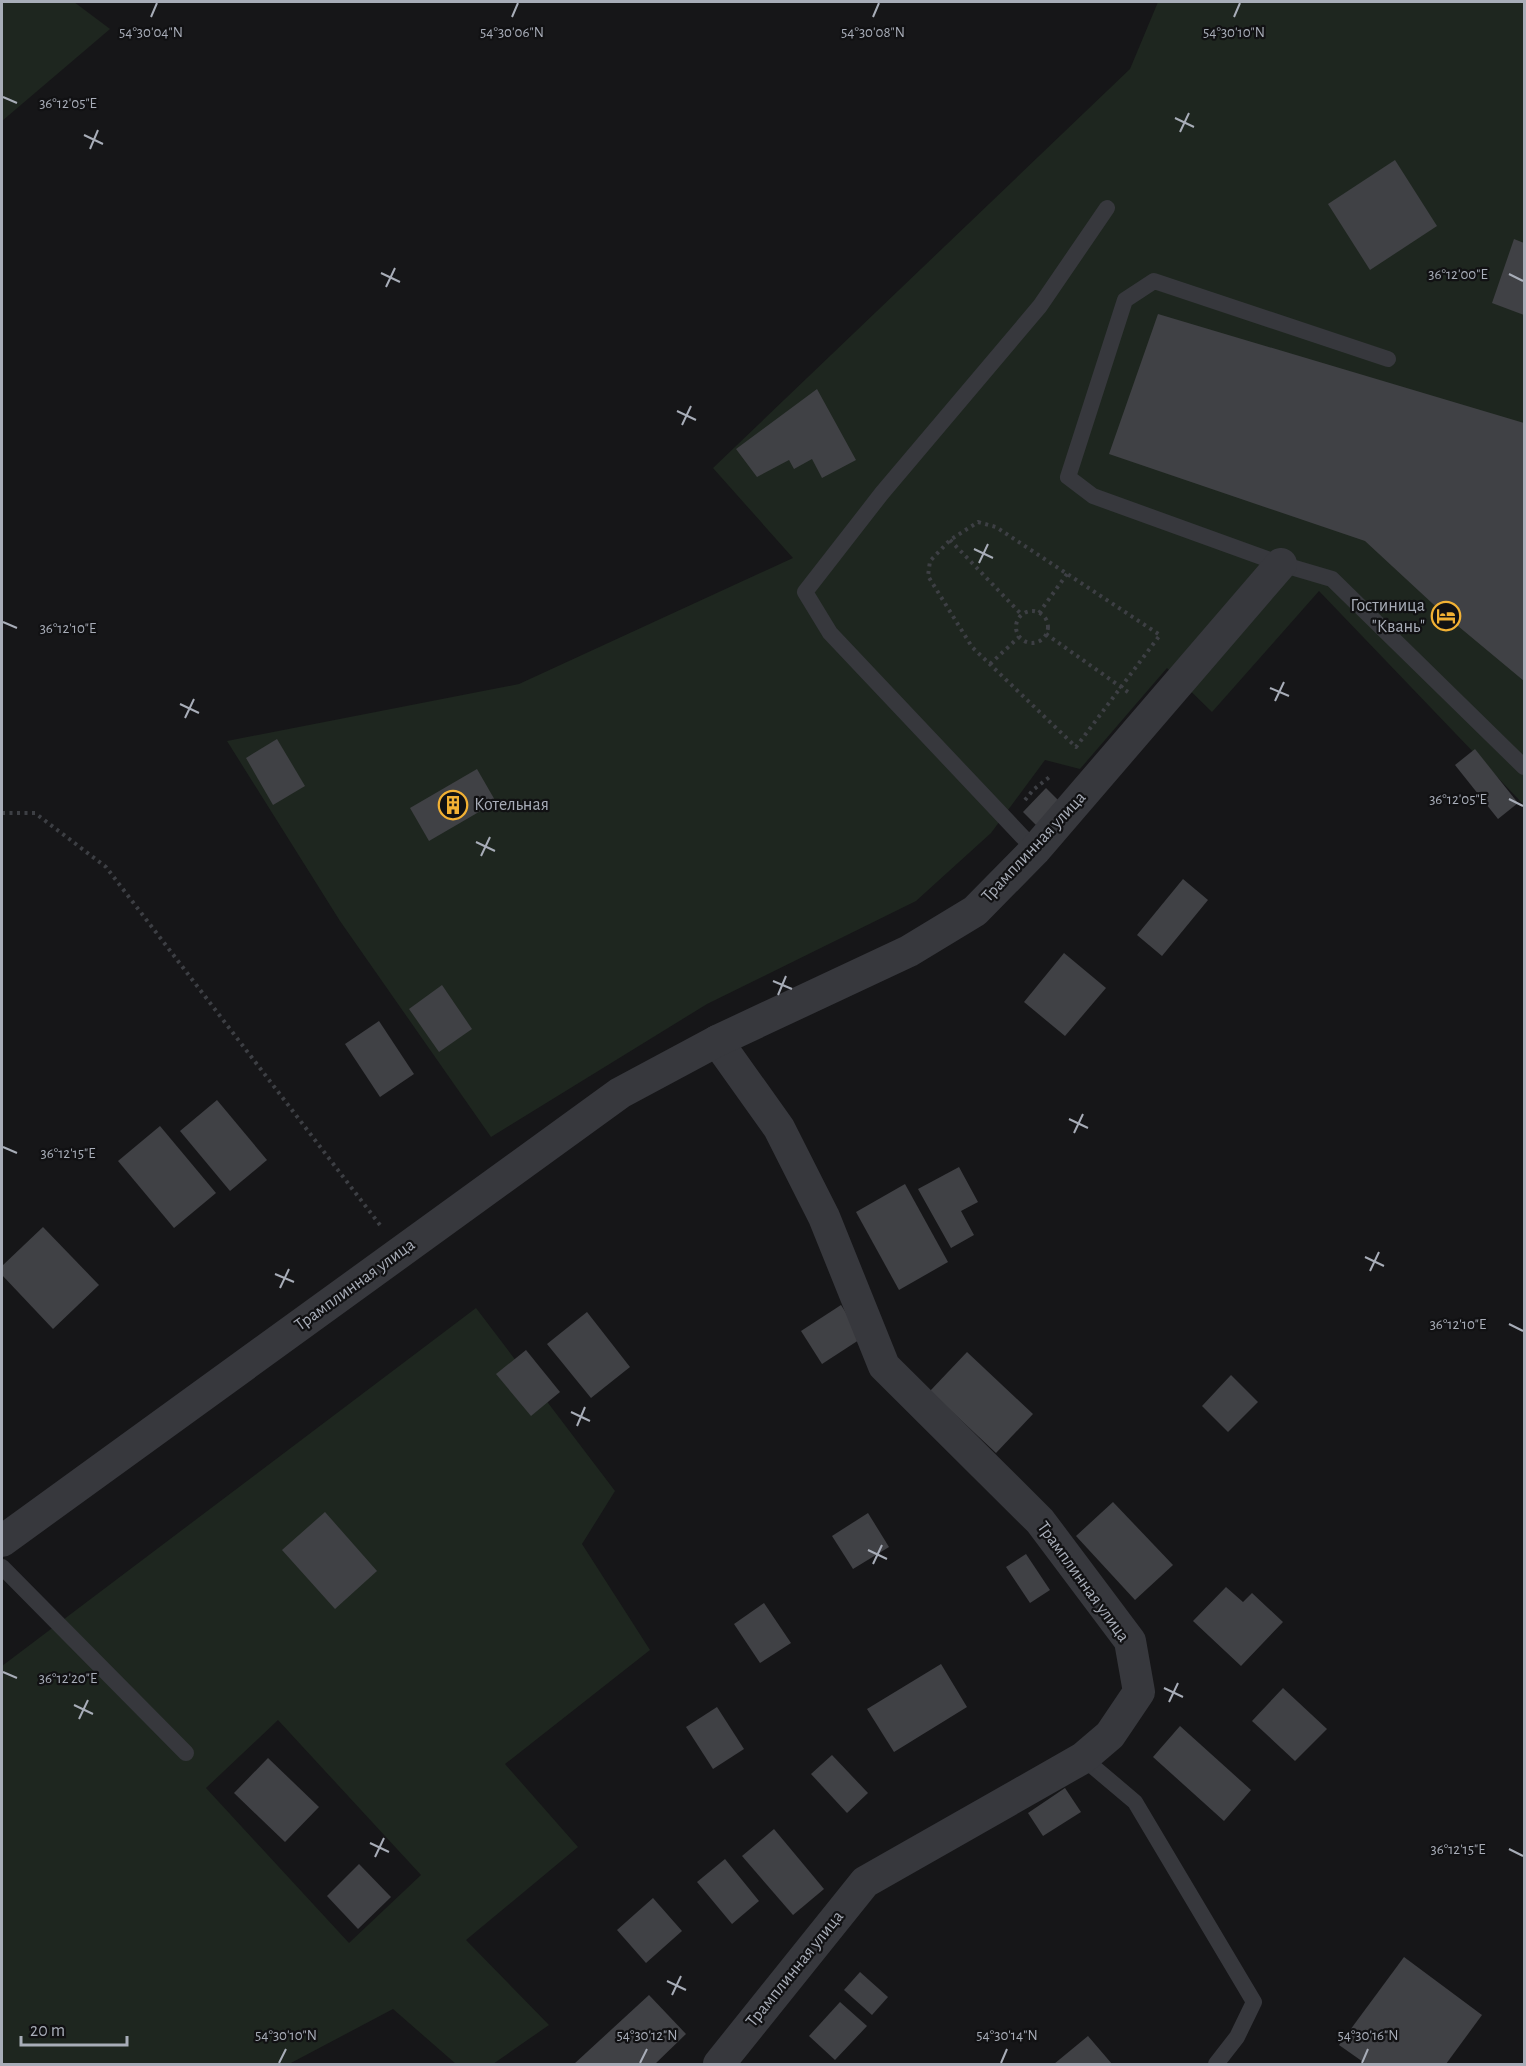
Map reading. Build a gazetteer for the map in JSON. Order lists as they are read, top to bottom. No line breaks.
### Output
{"streets":{"street":["Трамплинная улица"]},"places":{"hotel":["Гостиница \"Квань\""],"building":["Котельная"]},"scale_bar":"20 m","coordinates":["54°30'04\"N","54°30'06\"N","54°30'08\"N","54°30'10\"N","36°12'05\"E","36°12'00\"E","36°12'10\"E","36°12'15\"E","36°12'20\"E","54°30'12\"N","54°30'14\"N","54°30'16\"N"]}
